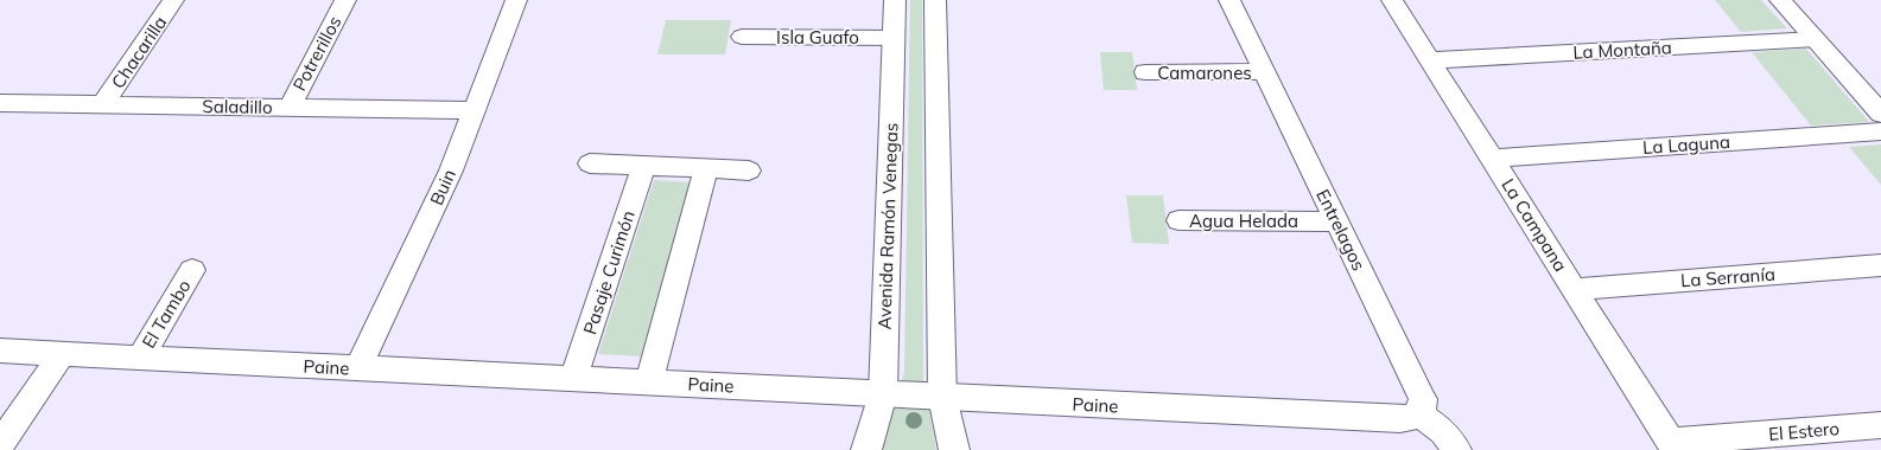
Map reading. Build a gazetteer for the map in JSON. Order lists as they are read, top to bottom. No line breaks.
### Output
{"streets":{"street":["Isla Guafo","La Montaña","Chacarilla","Potrerillos","Camarones","Saladillo","La Laguna","Buin","Agua Helada","La Campana","Avenida Ramón Venegas","Entrelagos","Pasaje Curimón","La Serranía","El Tambo","Paine","El Estero"]},"crossings":[["Isla Guafo","Avenida Ramón Venegas"],["La Montaña","La Campana"],["Chacarilla","Saladillo"],["Potrerillos","Saladillo"],["Camarones","Entrelagos"],["Saladillo","Buin"],["La Laguna","La Campana"],["Buin","Paine"],["Agua Helada","Entrelagos"],["La Campana","La Serranía"],["La Campana","El Estero"],["Avenida Ramón Venegas","Paine"],["Entrelagos","Paine"],["Pasaje Curimón","Paine"],["El Tambo","Paine"]]}
